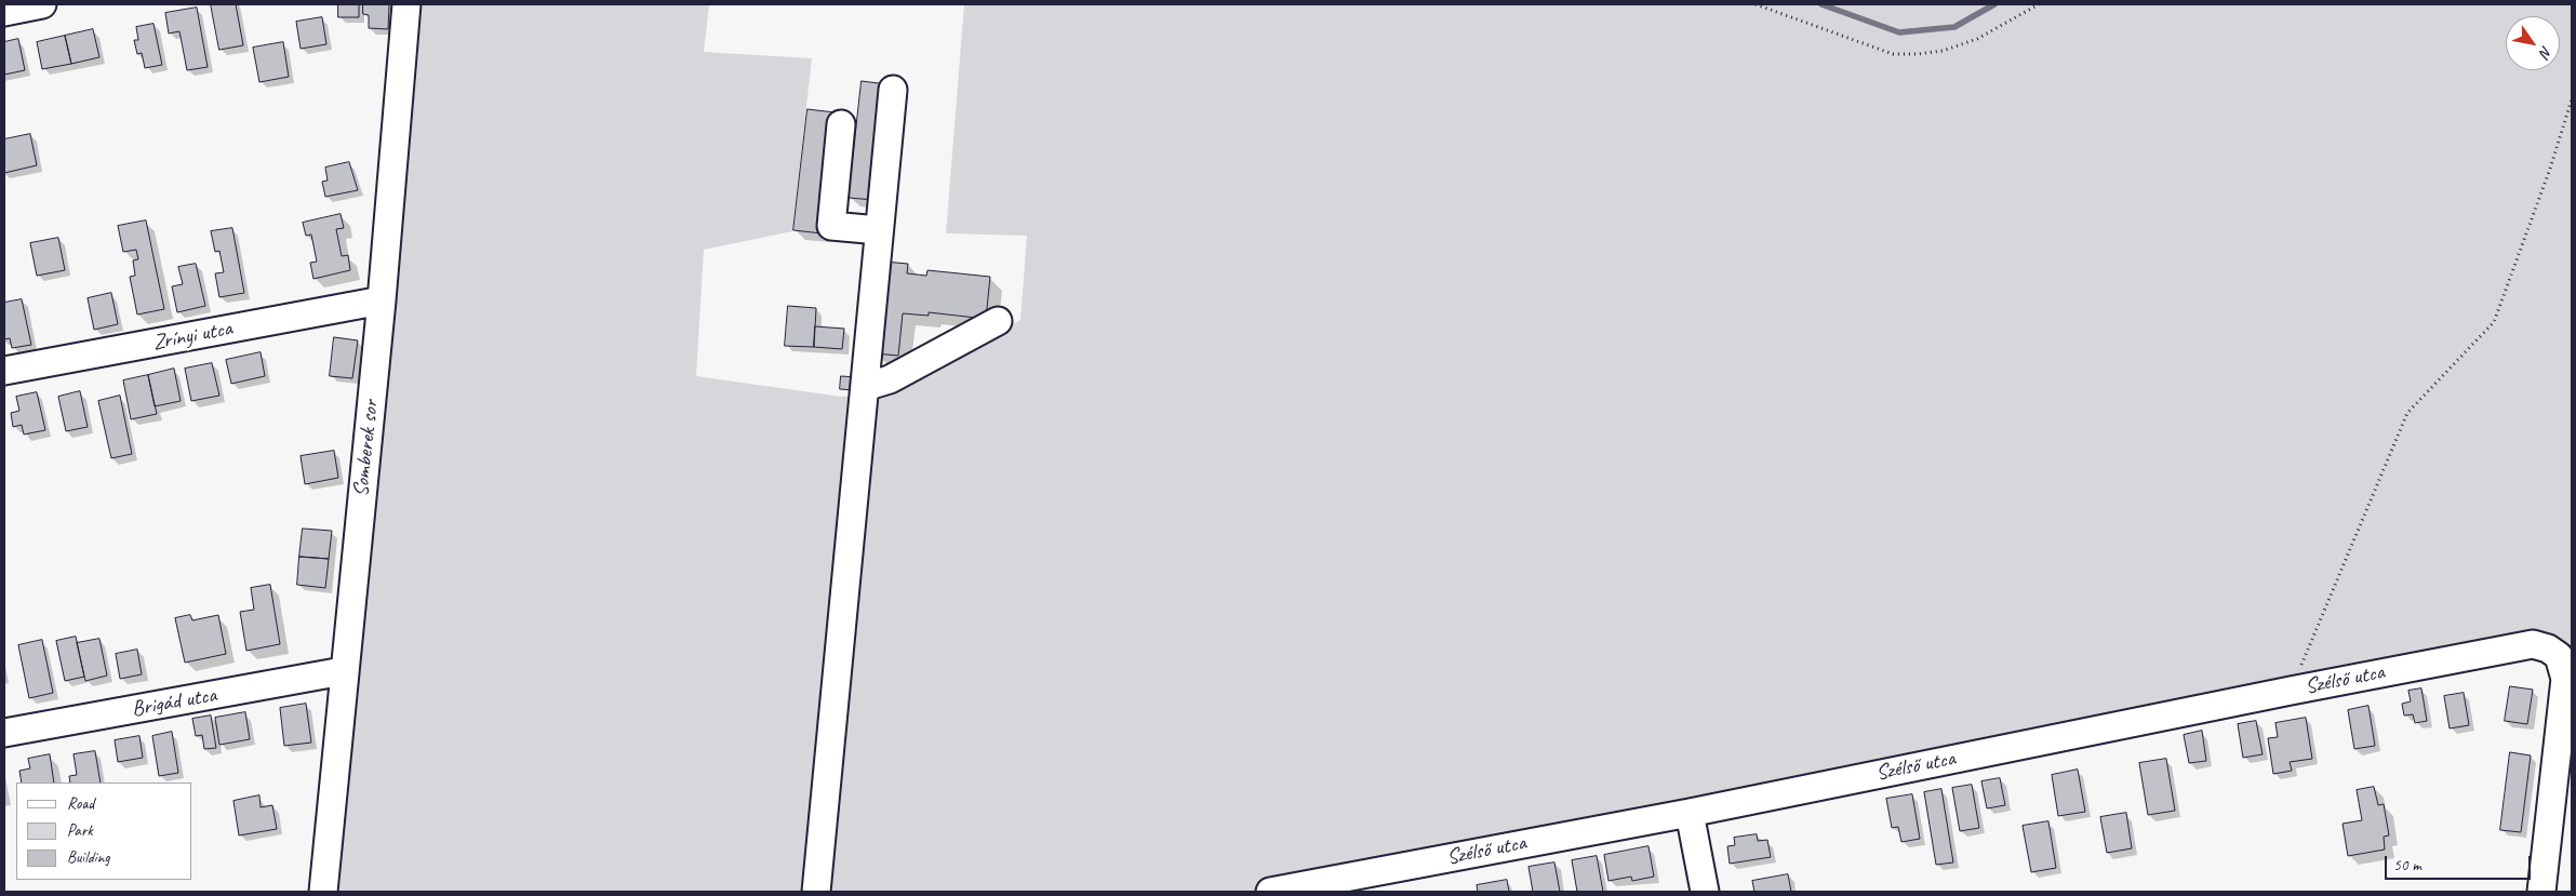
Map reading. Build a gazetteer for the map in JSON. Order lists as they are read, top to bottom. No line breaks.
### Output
{"streets":{"street":["Zrínyi utca","Somberek sor","Szélső utca","Brigád utca"]},"crossings":[["Zrínyi utca","Somberek sor"],["Somberek sor","Brigád utca"]],"legend":["Road","Park","Building"],"scale_bar":"50 m","north":"bottom right"}
